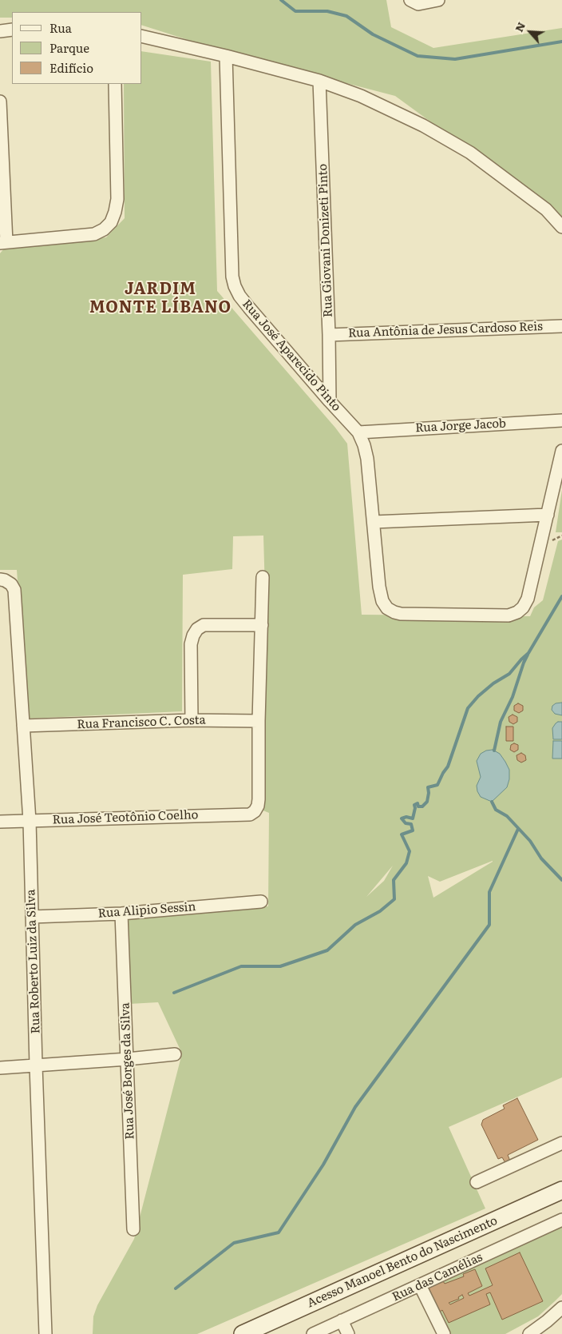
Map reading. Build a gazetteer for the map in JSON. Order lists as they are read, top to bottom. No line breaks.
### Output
{"streets":{"main road":["Acesso Manoel Bento do Nascimento"],"street":["Rua Giovani Donizeti Pinto","Rua Antônia de Jesus Cardoso Reis","Rua José Aparecido Pinto","Rua Jorge Jacob","Rua Francisco C. Costa","Rua José Teotônio Coelho","Rua Alipio Sessin","Rua Roberto Luiz da Silva","Rua José Borges da Silva","Rua das Camélias"]},"crossings":[["Rua Giovani Donizeti Pinto","Rua Antônia de Jesus Cardoso Reis"],["Rua Giovani Donizeti Pinto","Rua José Aparecido Pinto"],["Rua José Aparecido Pinto","Rua Jorge Jacob"],["Rua Francisco C. Costa","Rua José Teotônio Coelho"],["Rua Francisco C. Costa","Rua Roberto Luiz da Silva"],["Rua José Teotônio Coelho","Rua Roberto Luiz da Silva"],["Rua Alipio Sessin","Rua Roberto Luiz da Silva"],["Rua Alipio Sessin","Rua José Borges da Silva"]],"districts":["JARDIM MONTE LÍBANO"],"legend":["Rua","Parque","Edifício"],"north":"top left"}
